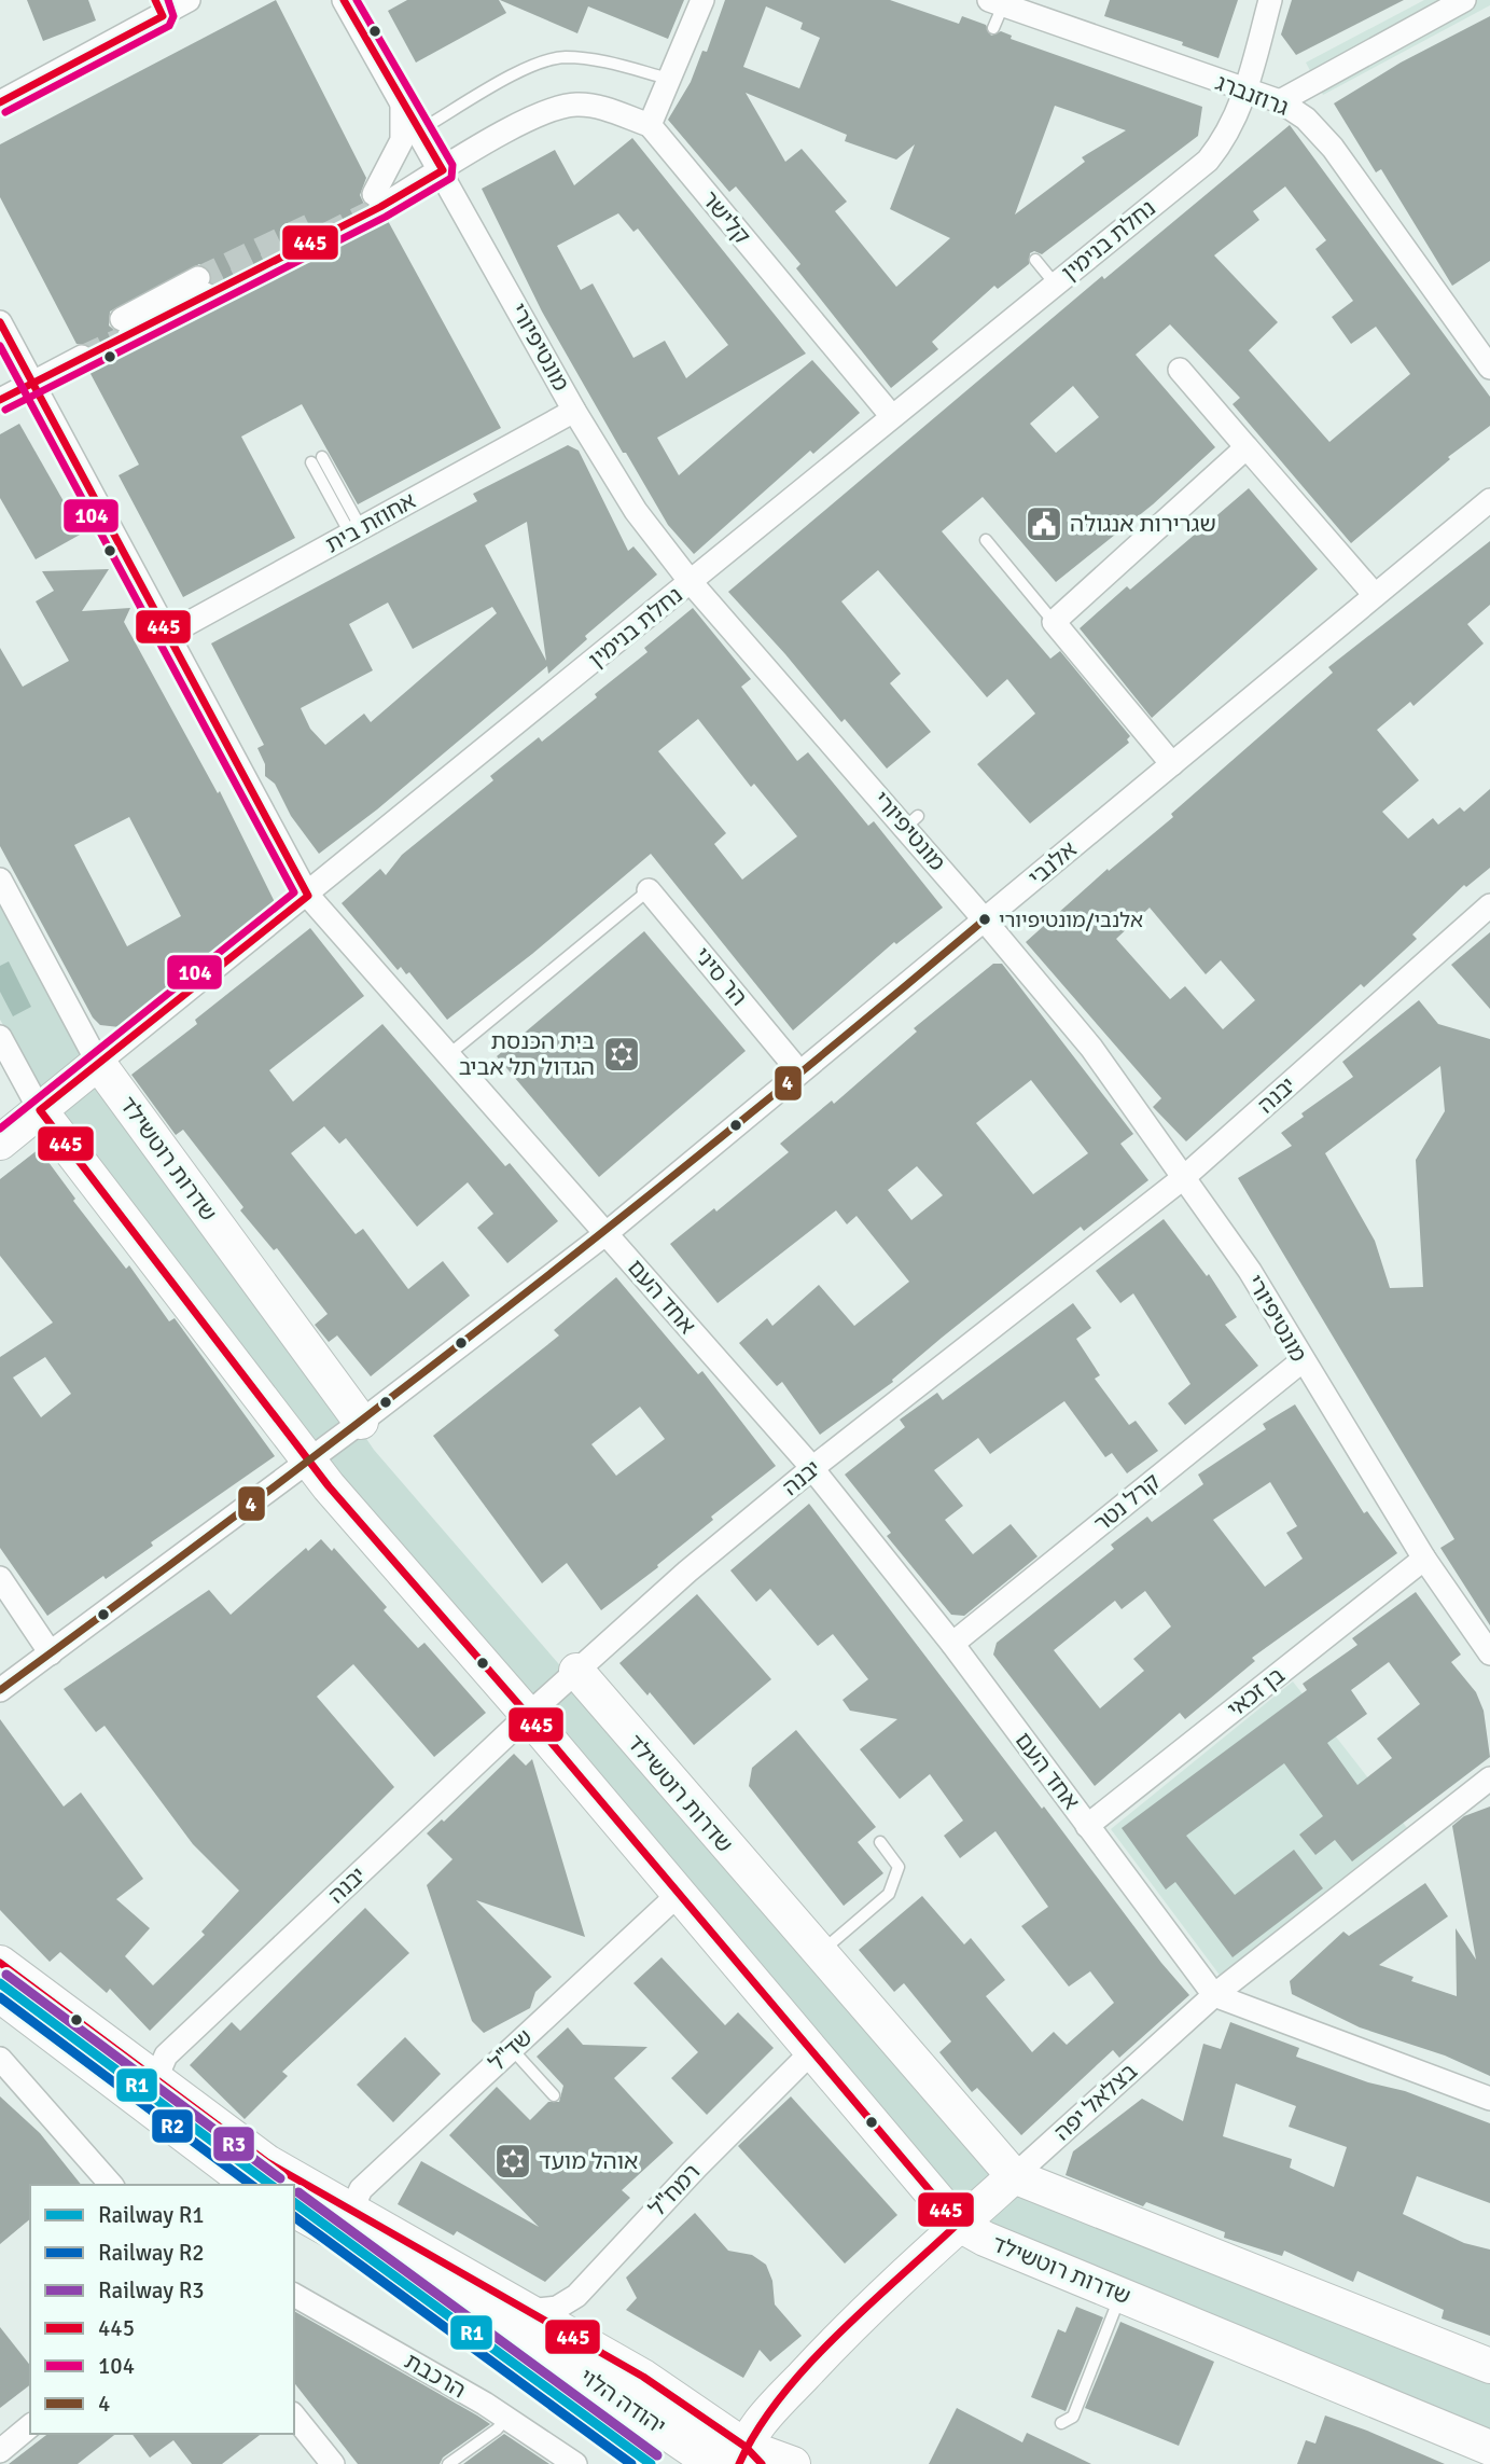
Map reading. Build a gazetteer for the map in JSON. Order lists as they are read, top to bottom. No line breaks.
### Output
{"streets":{"street":["גרוזנברג","קלישר","נחלת בנימין","מונטיפיורי","אחוזת בית","אלנבי","הר סיני","יבנה","שדרות רוטשילד","אחד העם","קרל נטר","בן זכאי","שד\"ל","בצלאל יפה","רמח\"ל","הרכבת","יהודה הלוי"]},"crossings":[["גרוזנברג","נחלת בנימין"],["קלישר","נחלת בנימין"],["נחלת בנימין","מונטיפיורי"],["נחלת בנימין","שדרות רוטשילד"],["נחלת בנימין","אחד העם"],["מונטיפיורי","אחוזת בית"],["מונטיפיורי","אלנבי"],["מונטיפיורי","יבנה"],["מונטיפיורי","קרל נטר"],["מונטיפיורי","בן זכאי"],["אחוזת בית","אחד העם"],["אלנבי","שדרות רוטשילד"],["אלנבי","אחד העם"],["יבנה","שדרות רוטשילד"],["יבנה","אחד העם"],["יבנה","יהודה הלוי"],["שדרות רוטשילד","שד\"ל"],["שדרות רוטשילד","בצלאל יפה"],["שדרות רוטשילד","רמח\"ל"],["אחד העם","קרל נטר"],["אחד העם","בן זכאי"],["אחד העם","בצלאל יפה"],["שד\"ל","יהודה הלוי"],["בצלאל יפה","יהודה הלוי"],["רמח\"ל","יהודה הלוי"]],"places":{"public building":["שגרירות אנגולה"],"other":["אלנבי/מונטיפיורי"],"synagogue":["בית הכנסת הגדול תל אביב","אוהל מועד"]},"lines":["transit line 445","transit line 104","transit line 4","rail line R3","rail line R1","rail line R2"],"legend":["Railway R1","Railway R2","Railway R3","445","104","4"]}
